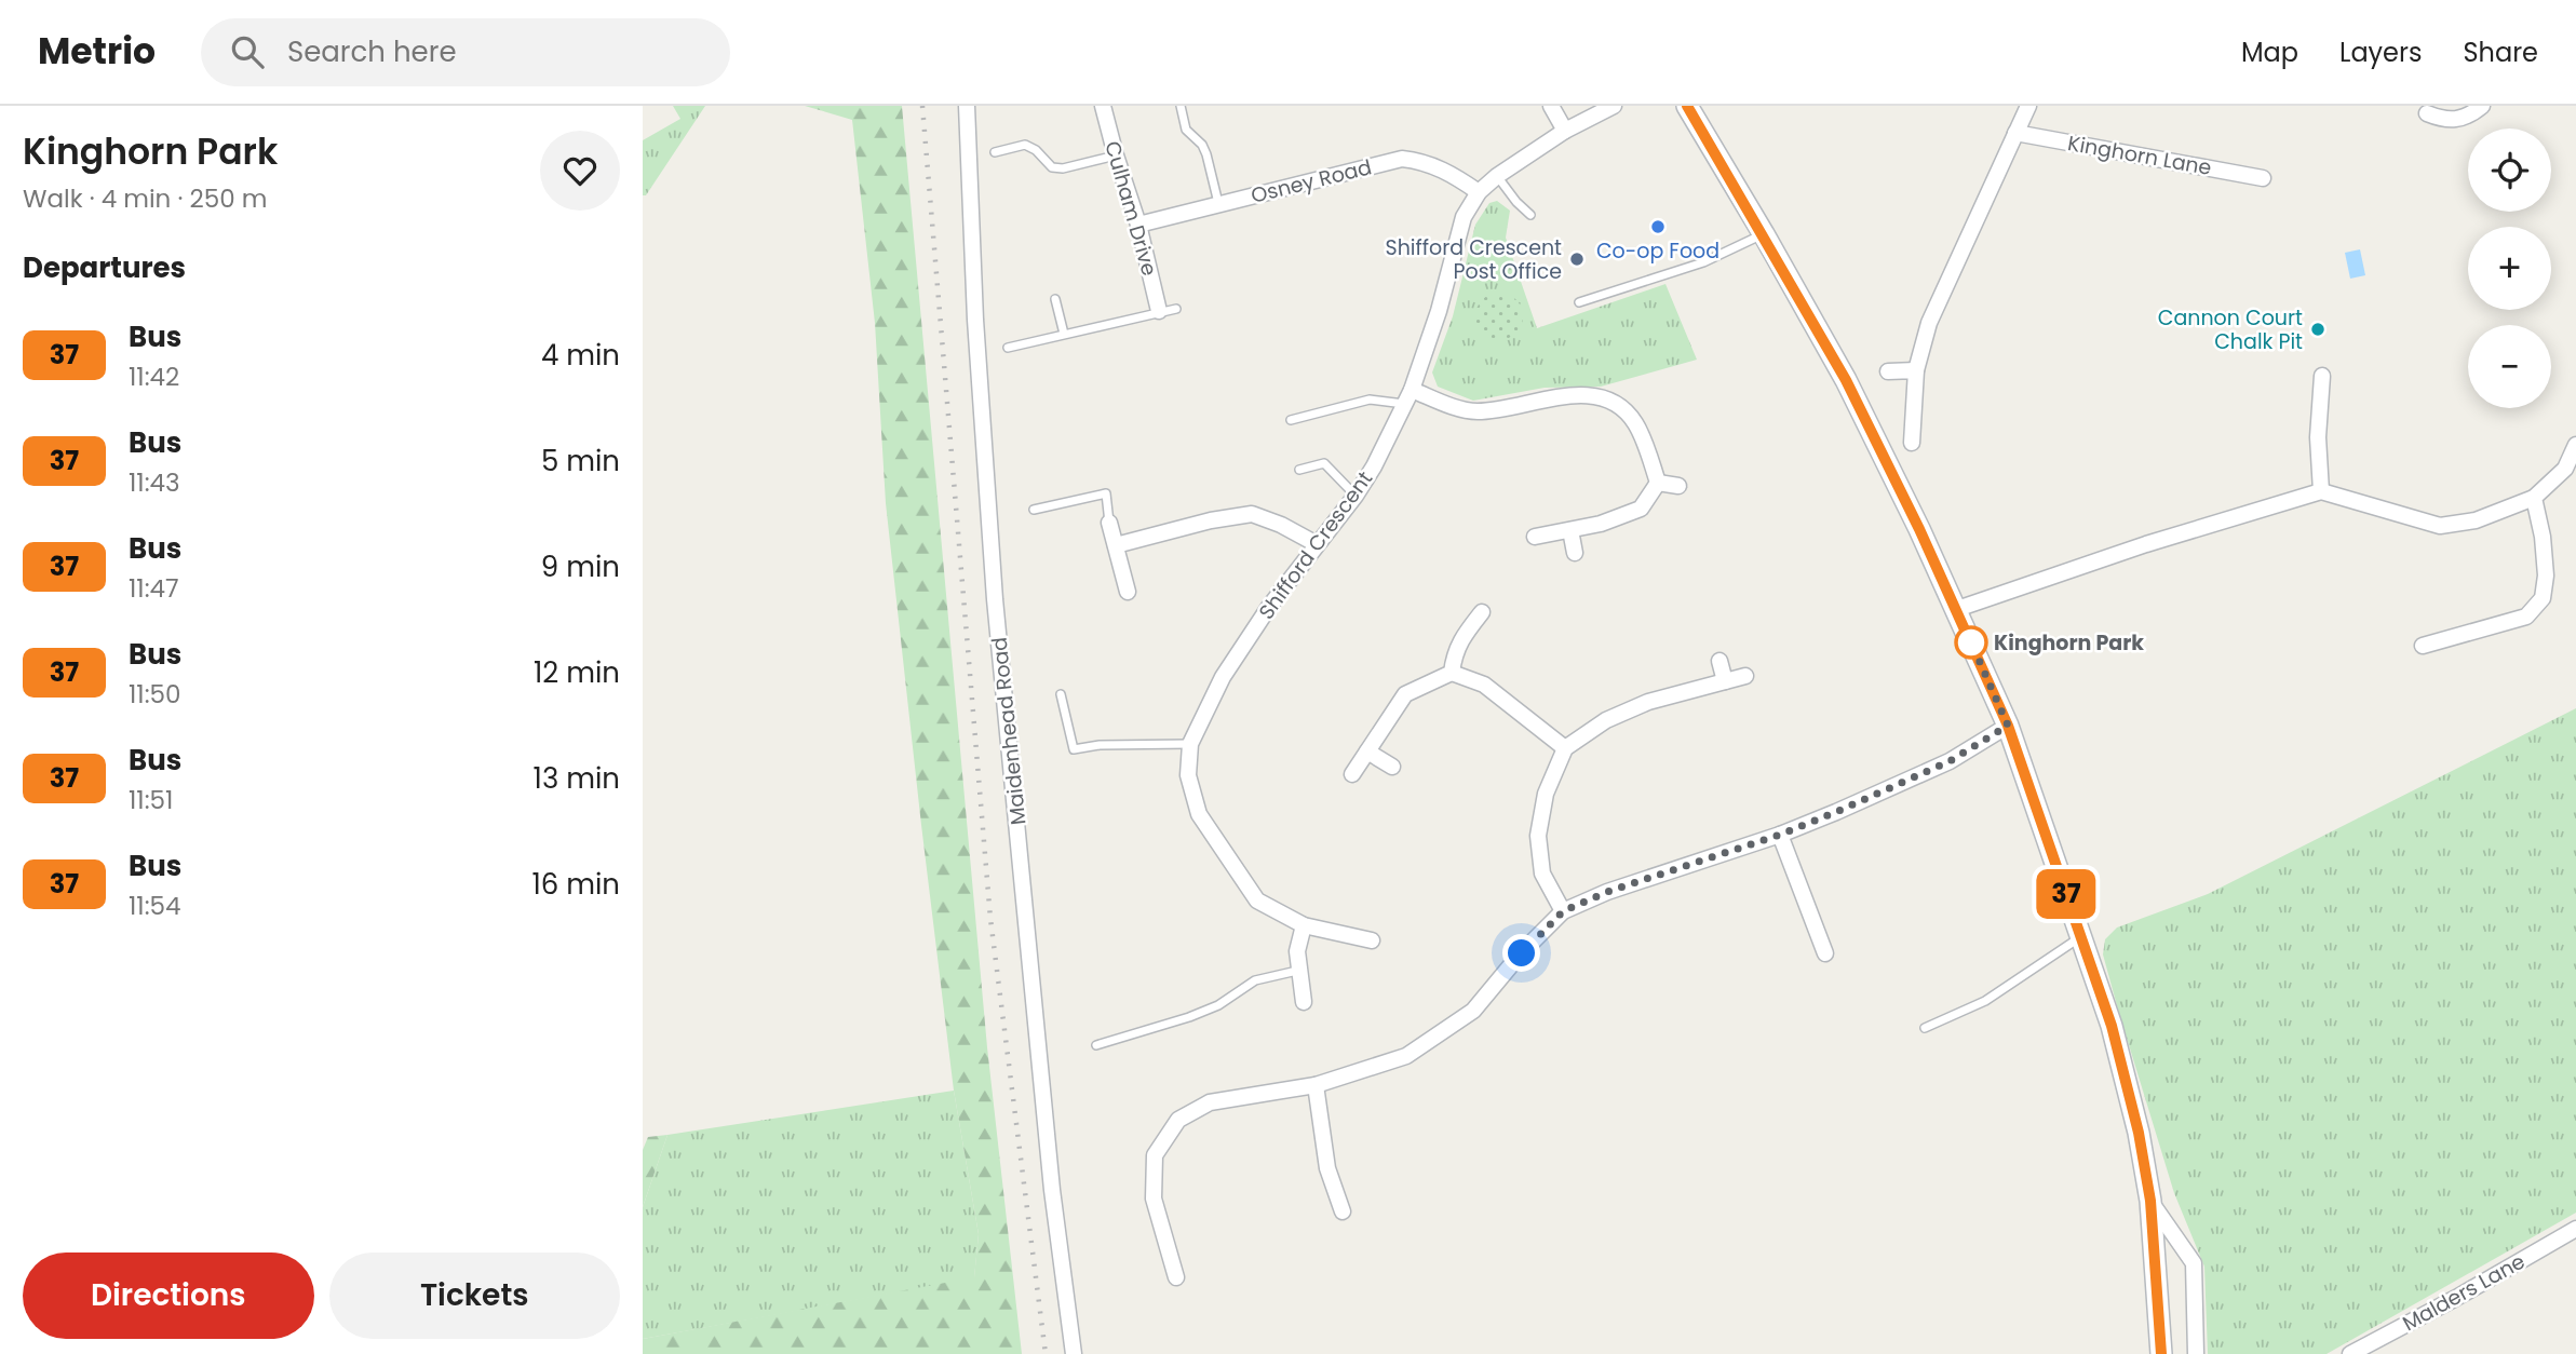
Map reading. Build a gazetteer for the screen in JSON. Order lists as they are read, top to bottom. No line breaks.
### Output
{"streets":{"street":["Kinghorn Lane","Osney Road","Culham Drive","Shifford Crescent","Maidenhead Road","Malders Lane"]},"crossings":[["Osney Road","Culham Drive"],["Osney Road","Shifford Crescent"]],"places":["Co-op Food","Shifford Crescent Post Office","Cannon Court Chalk Pit","Kinghorn Park"],"lines":["bus line 37"],"page":{"header":"Metrio","search":"Search here","nav":["Map","Layers","Share"],"heading":[["Kinghorn Park","Walk · 4 min · 250 m"],"Departures"],"on_map":"37","map_buttons":["+","−"],"list":[{"mark":"37","name":"Bus","note":"11:42","value":"4 min"},{"mark":"37","name":"Bus","note":"11:43","value":"5 min"},{"mark":"37","name":"Bus","note":"11:47","value":"9 min"},{"mark":"37","name":"Bus","note":"11:50","value":"12 min"},{"mark":"37","name":"Bus","note":"11:51","value":"13 min"},{"mark":"37","name":"Bus","note":"11:54","value":"16 min"}],"buttons":["Directions","Tickets"]}}
